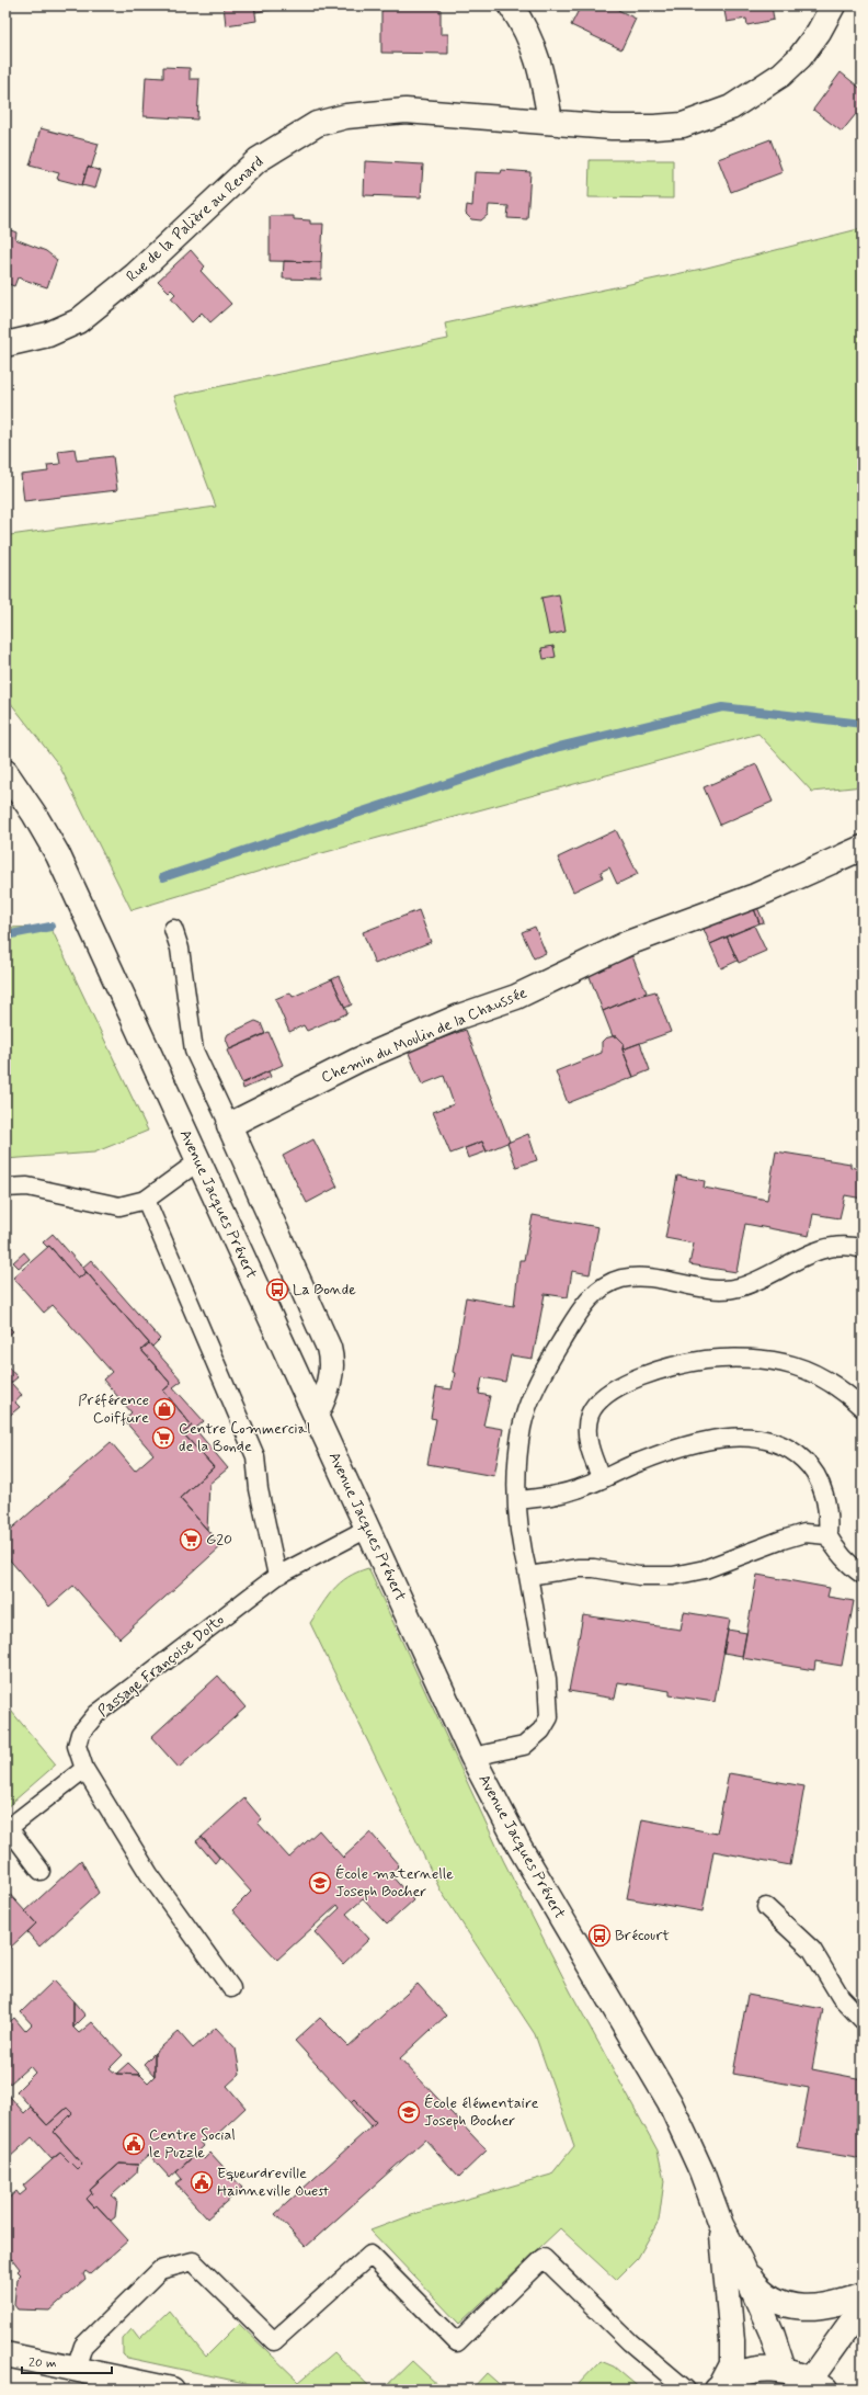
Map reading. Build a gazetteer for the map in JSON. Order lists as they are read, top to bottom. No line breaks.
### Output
{"streets":{"street":["Rue de la Palière au Renard","Chemin du Moulin de la Chaussée","Avenue Jacques Prévert"],"lane":["Passage Françoise Dolto"]},"crossings":[["Avenue Jacques Prévert","Passage Françoise Dolto"]],"places":{"bus stop":["La Bonde","Brécourt"],"shop":["Préférence Coiffure"],"supermarket":["Centre Commercial de la Bonde","G20"],"school or university":["École maternelle Joseph Bocher","École élémentaire Joseph Bocher"],"public building":["Centre Social le Puzzle","Equeurdreville Hainneville Ouest"]},"scale_bar":"20 m"}
